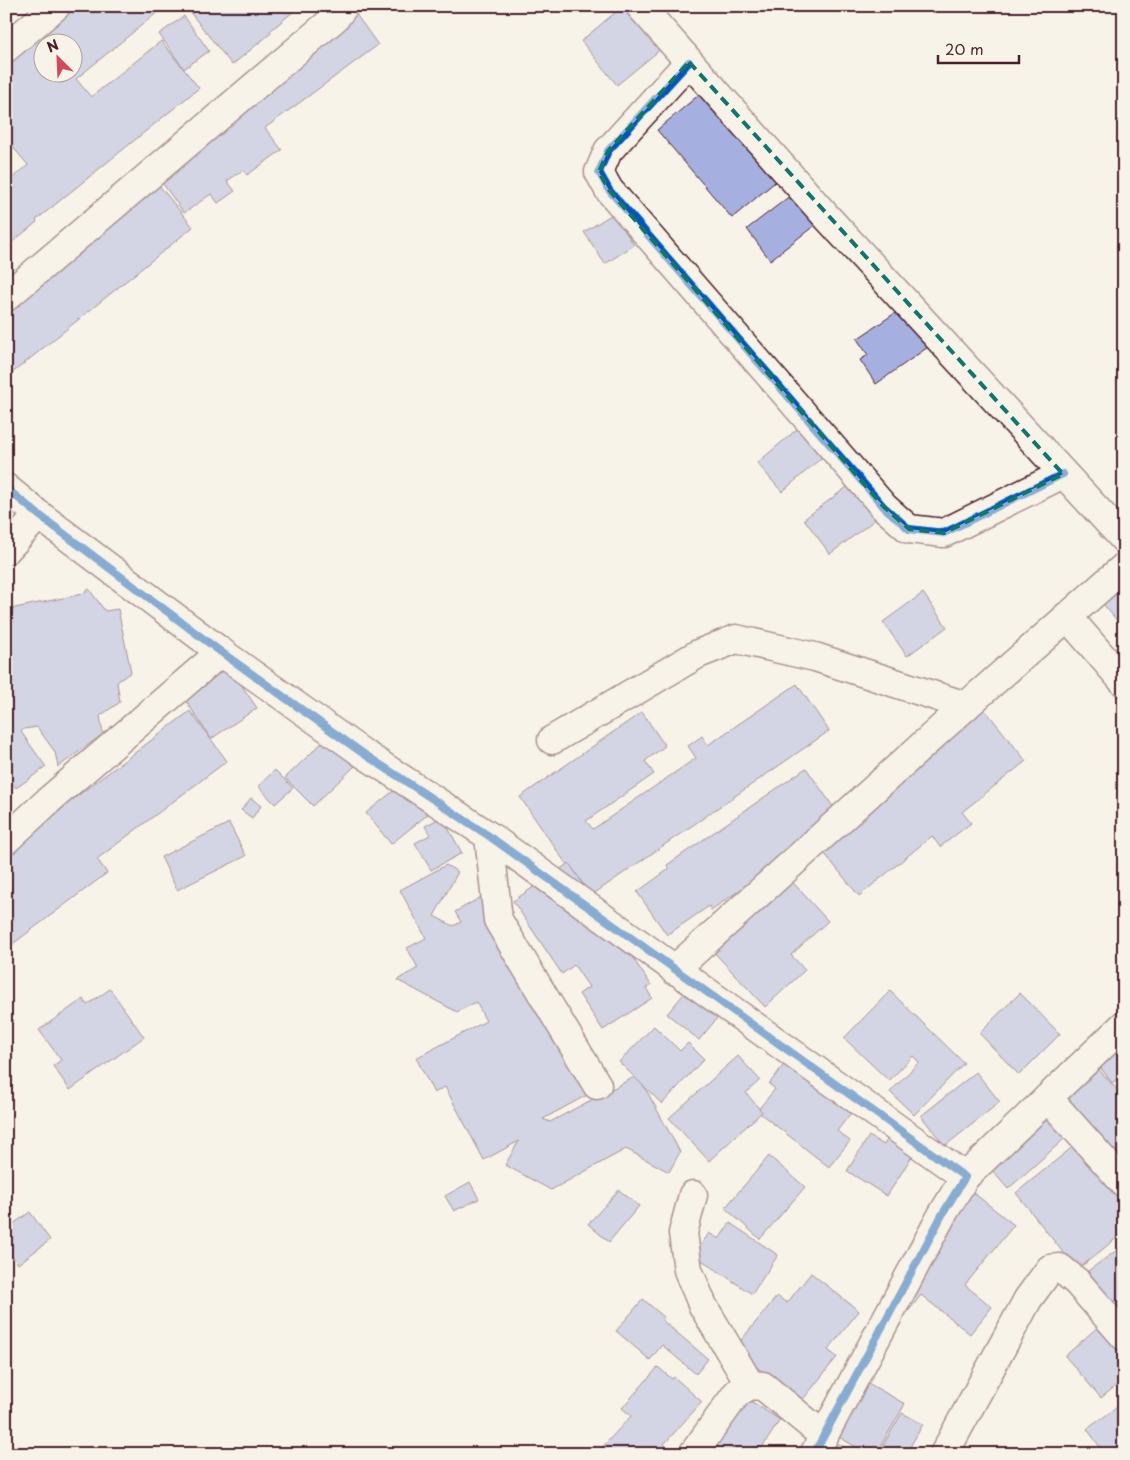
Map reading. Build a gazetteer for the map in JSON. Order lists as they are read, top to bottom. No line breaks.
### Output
{"scale_bar":"20 m","north":"top left"}
